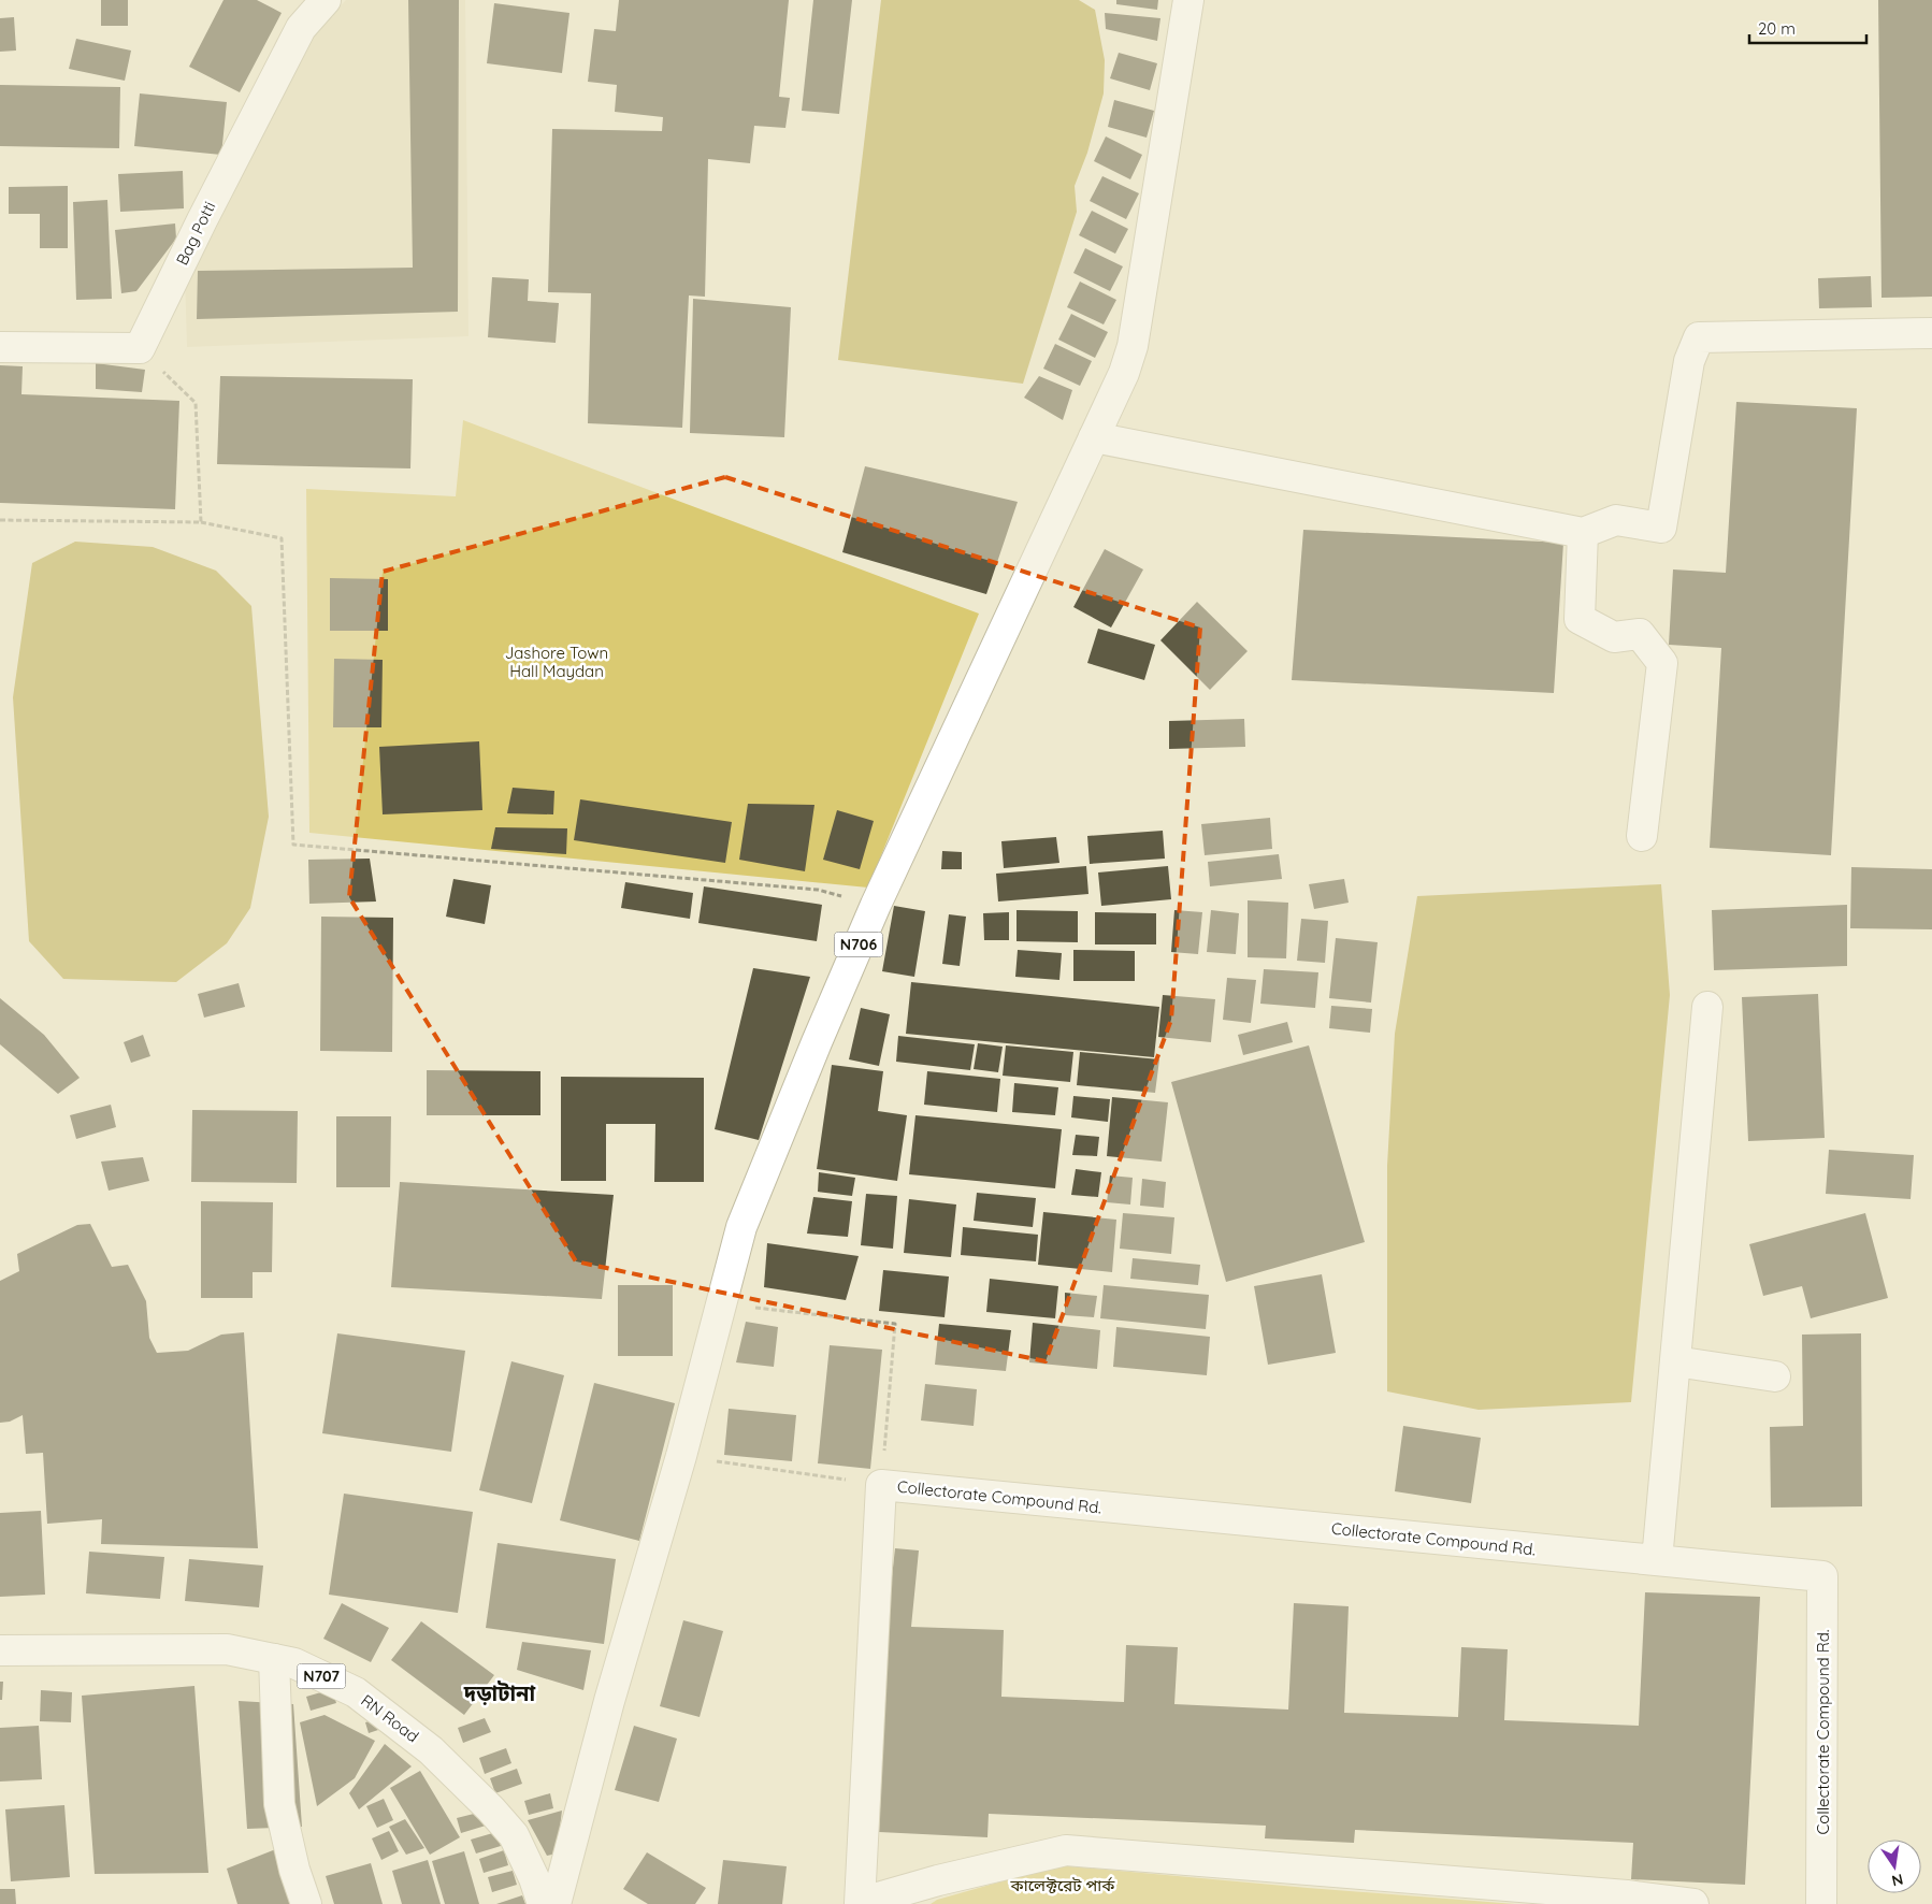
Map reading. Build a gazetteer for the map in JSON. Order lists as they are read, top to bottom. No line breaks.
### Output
{"streets":{"main road":["Bag Potti","N706","Collectorate Compound Rd.","N707","RN Road"]},"districts":["দড়াটানা"],"parks":["Jashore Town Hall Maydan","কালেক্টরেট পার্ক"],"scale_bar":"20 m","north":"bottom"}
